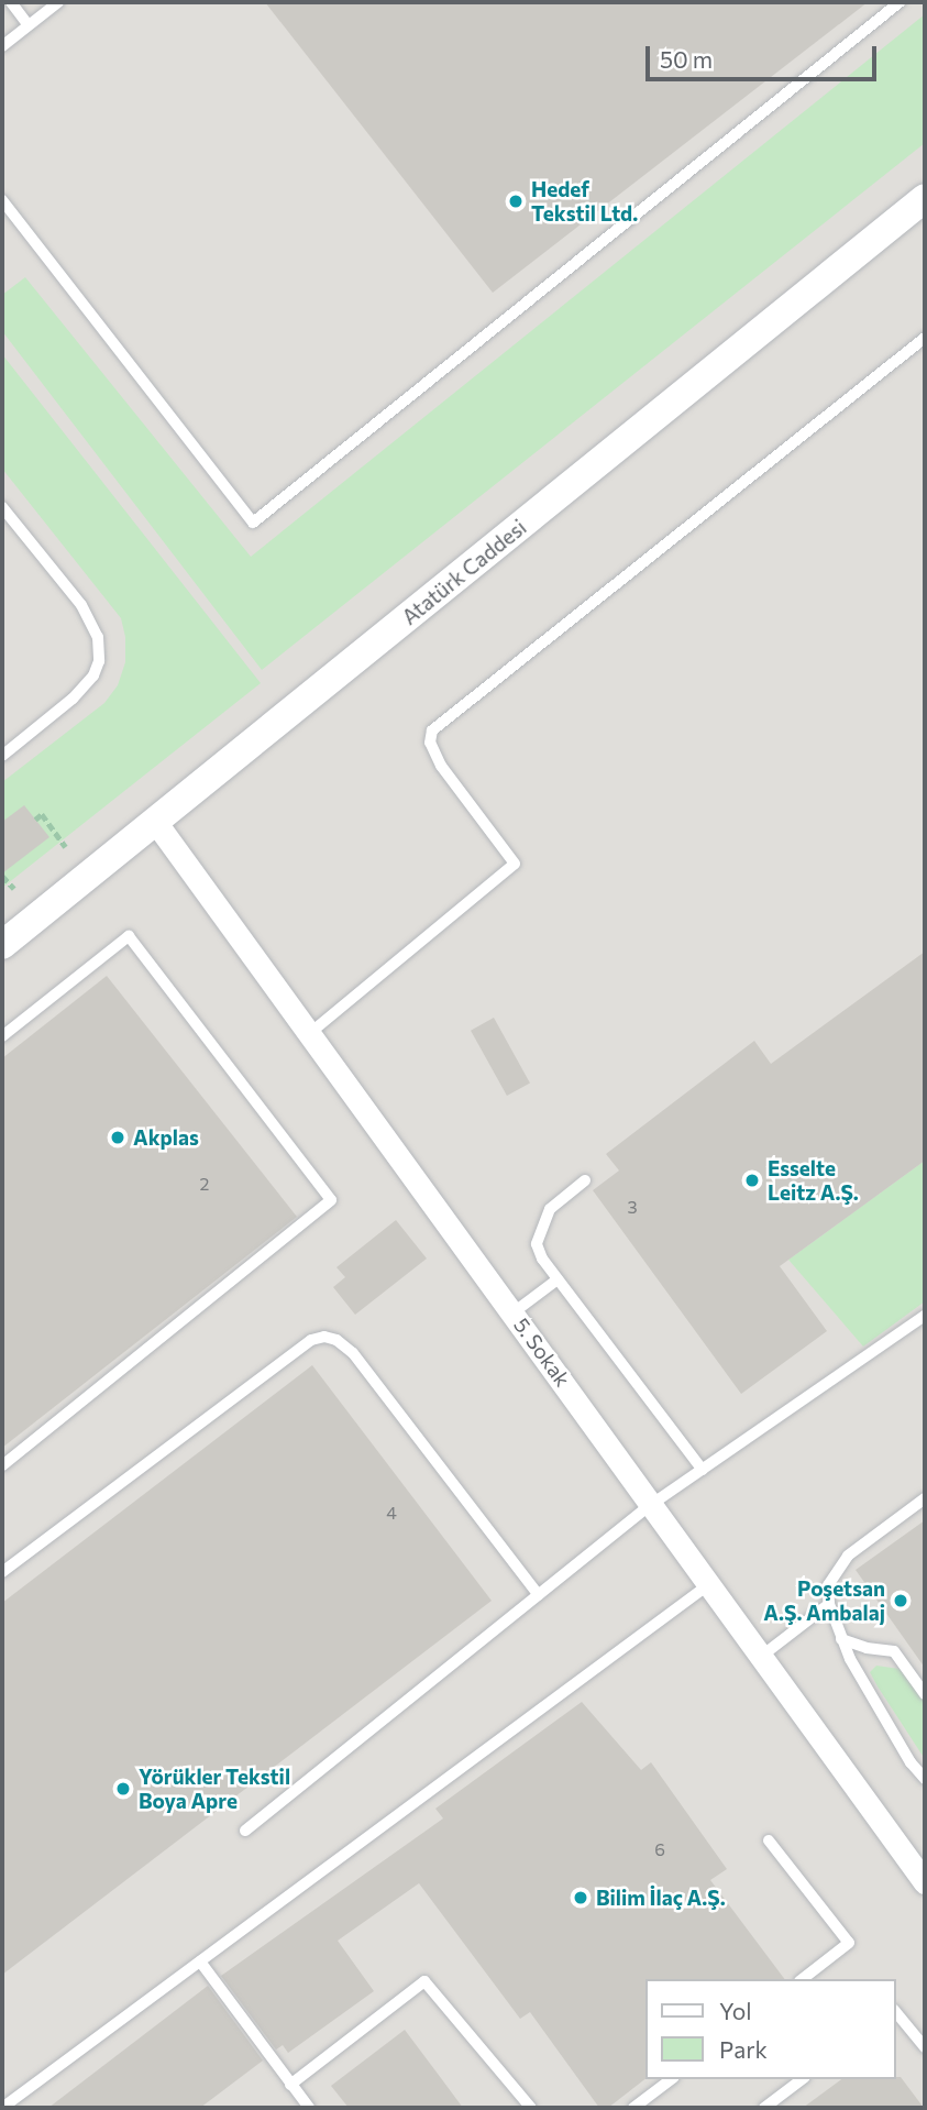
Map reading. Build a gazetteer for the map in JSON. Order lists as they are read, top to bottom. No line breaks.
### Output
{"streets":{"street":["Atatürk Caddesi","5. Sokak"]},"crossings":[["Atatürk Caddesi","5. Sokak"]],"places":["Hedef Tekstil Ltd.","Akplas","Esselte Leitz A.Ş.","Poşetsan A.Ş. Ambalaj","Yörükler Tekstil Boya Apre","Bilim İlaç A.Ş."],"house_numbers":["2","3","4","6"],"legend":["Yol","Park"],"scale_bar":"50 m"}
